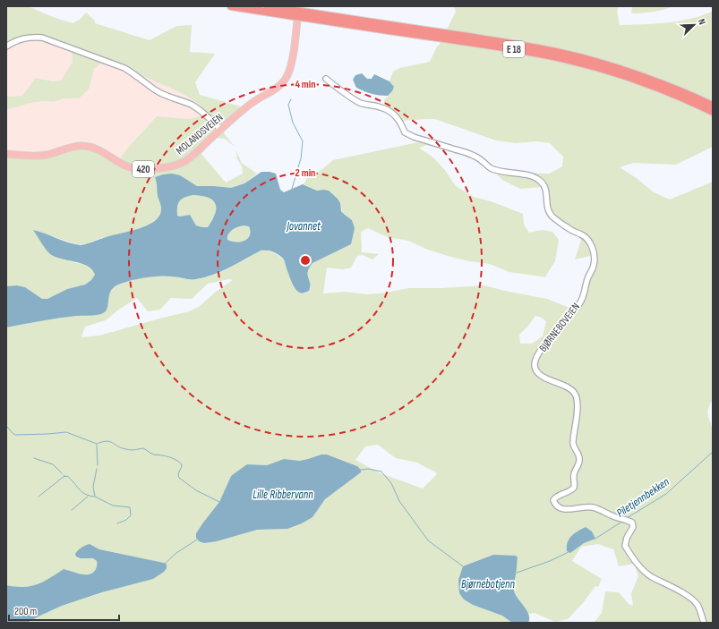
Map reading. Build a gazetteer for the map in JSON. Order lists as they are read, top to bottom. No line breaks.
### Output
{"streets":{"highway":["E 18"],"main road":["MOLANDSVEIEN","420"],"street":["BJØRNEBOVEIEN"]},"crossings":[["E 18","MOLANDSVEIEN"]],"water":["Jovannet","Lille Ribbervann","Piletjennbekken","Bjørnebotjenn"],"scale_bar":"200 m","north":"top right","rings":["4 min","2 min"]}
